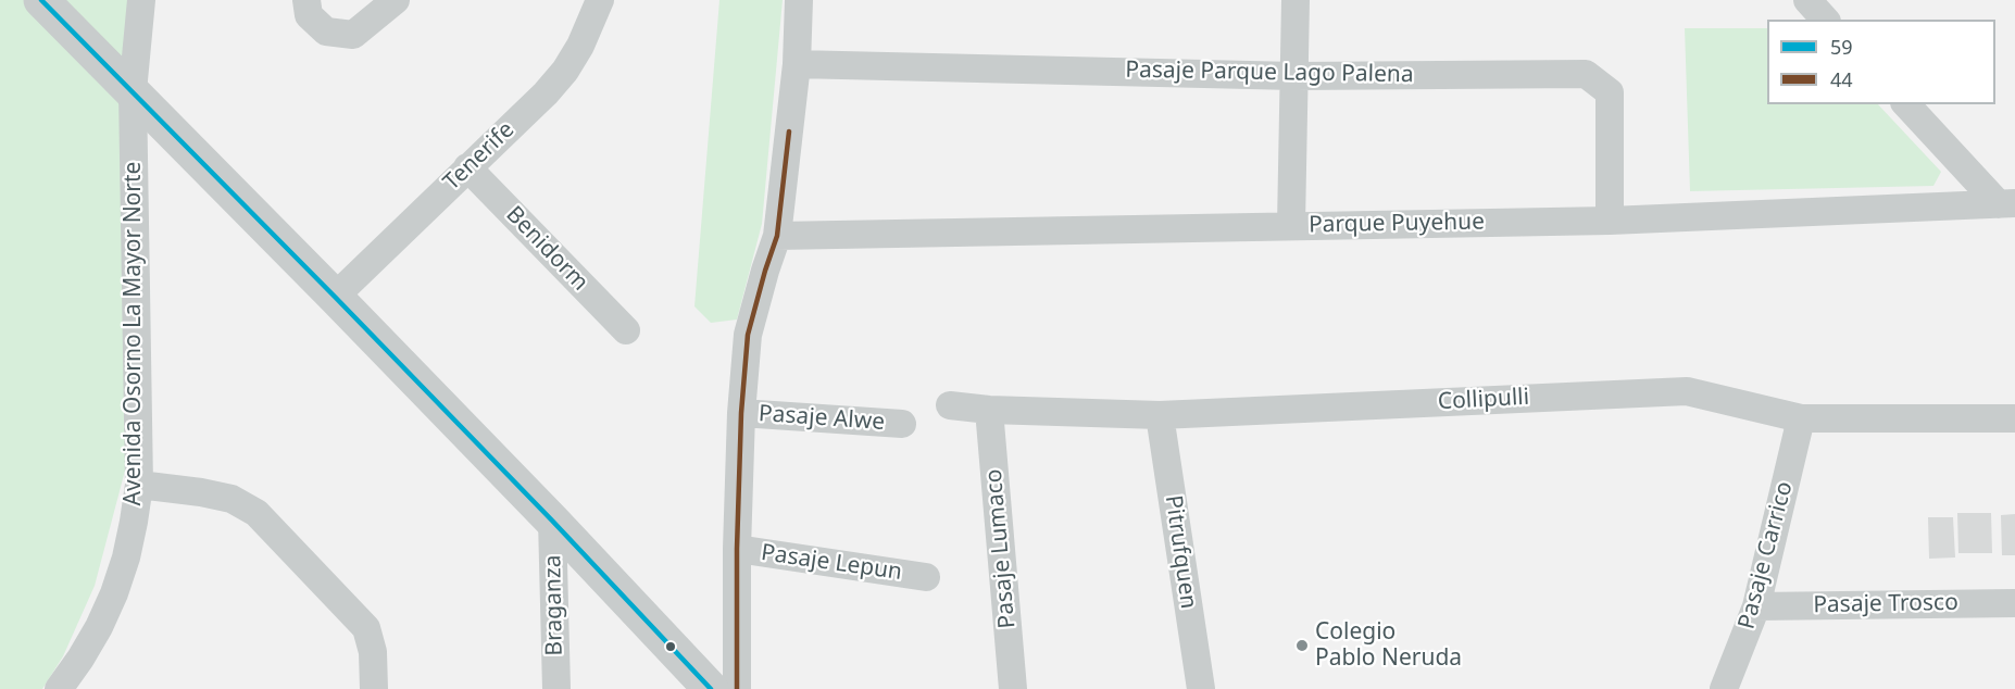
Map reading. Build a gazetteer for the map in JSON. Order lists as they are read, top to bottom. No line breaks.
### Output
{"streets":{"street":["Pasaje Parque Lago Palena","Tenerife","Parque Puyehue","Benidorm","Avenida Osorno La Mayor Norte","Collipulli","Pasaje Alwe","Pasaje Lumaco","Pitrufquen","Pasaje Carrico","Pasaje Lepun","Pasaje Trosco","Braganza"]},"crossings":[["Pasaje Parque Lago Palena","Parque Puyehue"],["Tenerife","Benidorm"],["Collipulli","Pasaje Lumaco"],["Collipulli","Pitrufquen"],["Collipulli","Pasaje Carrico"],["Pasaje Carrico","Pasaje Trosco"]],"places":["Colegio Pablo Neruda"],"lines":["transit line 59","transit line 44"],"legend":["59","44"]}
